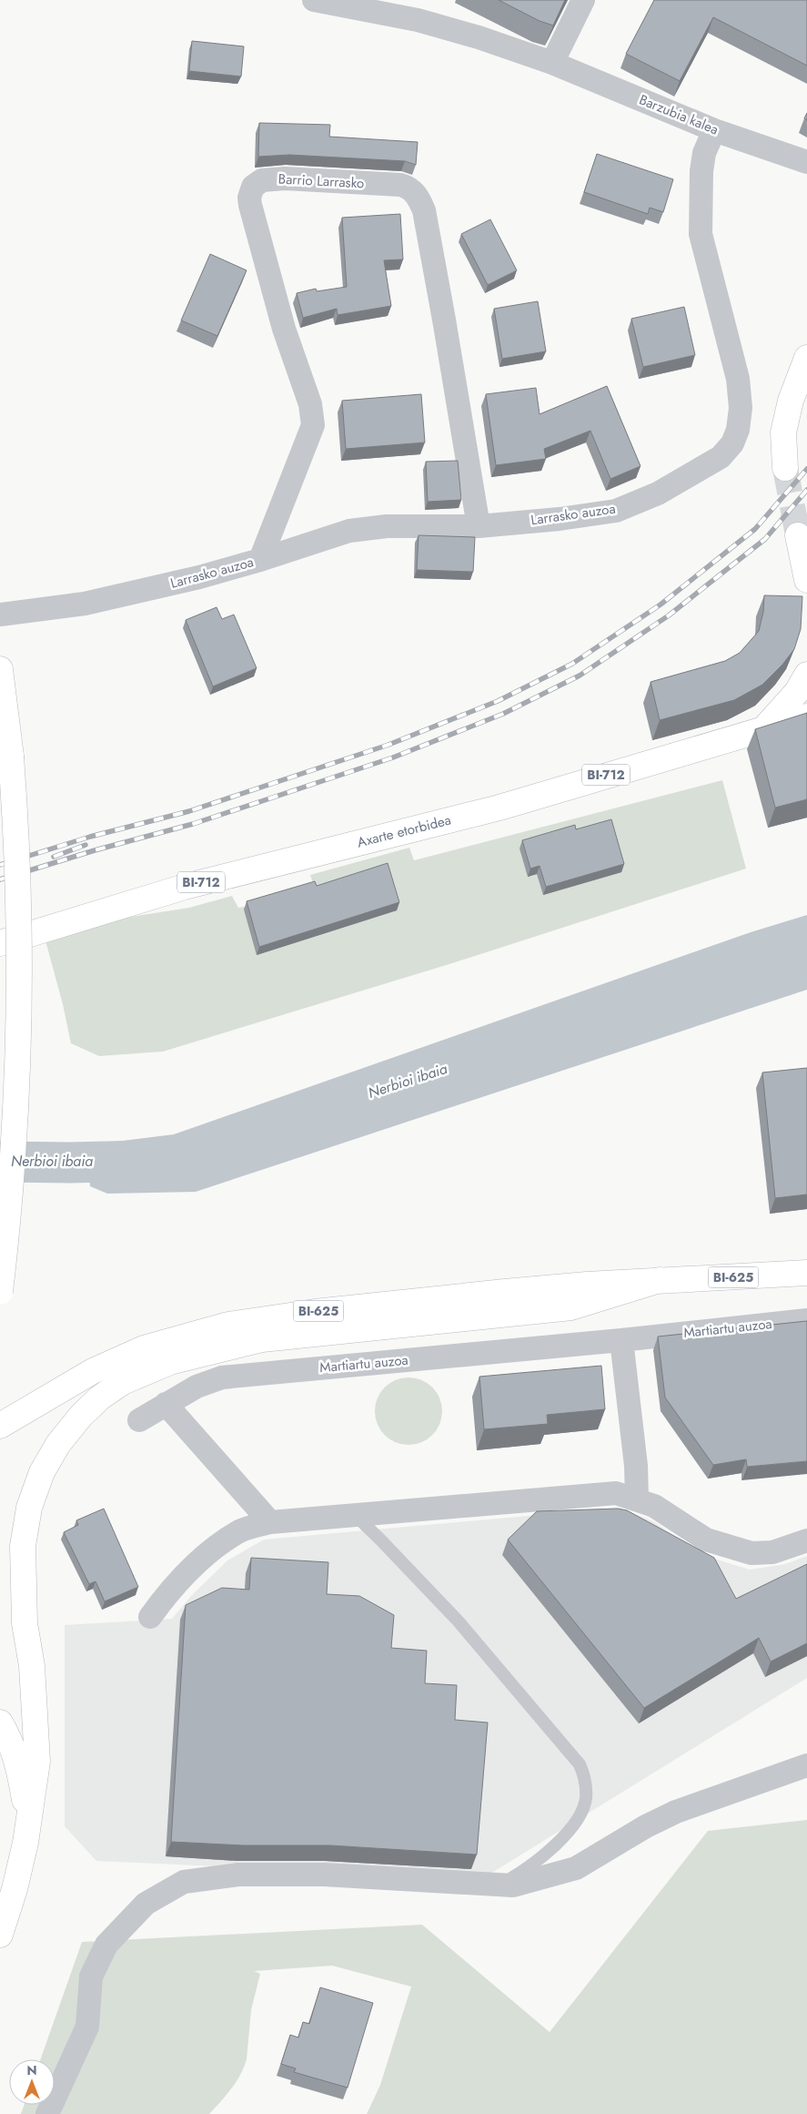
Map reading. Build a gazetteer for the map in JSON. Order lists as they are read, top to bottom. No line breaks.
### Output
{"streets":{"main road":["BI-712","Axarte etorbidea","BI-625"],"street":["Barzubia kalea","Barrio Larrasko","Larrasko auzoa","Martiartu auzoa"]},"crossings":[["Barzubia kalea","Larrasko auzoa"],["Barrio Larrasko","Larrasko auzoa"]],"water":["Nerbioi ibaia"],"north":"top"}
